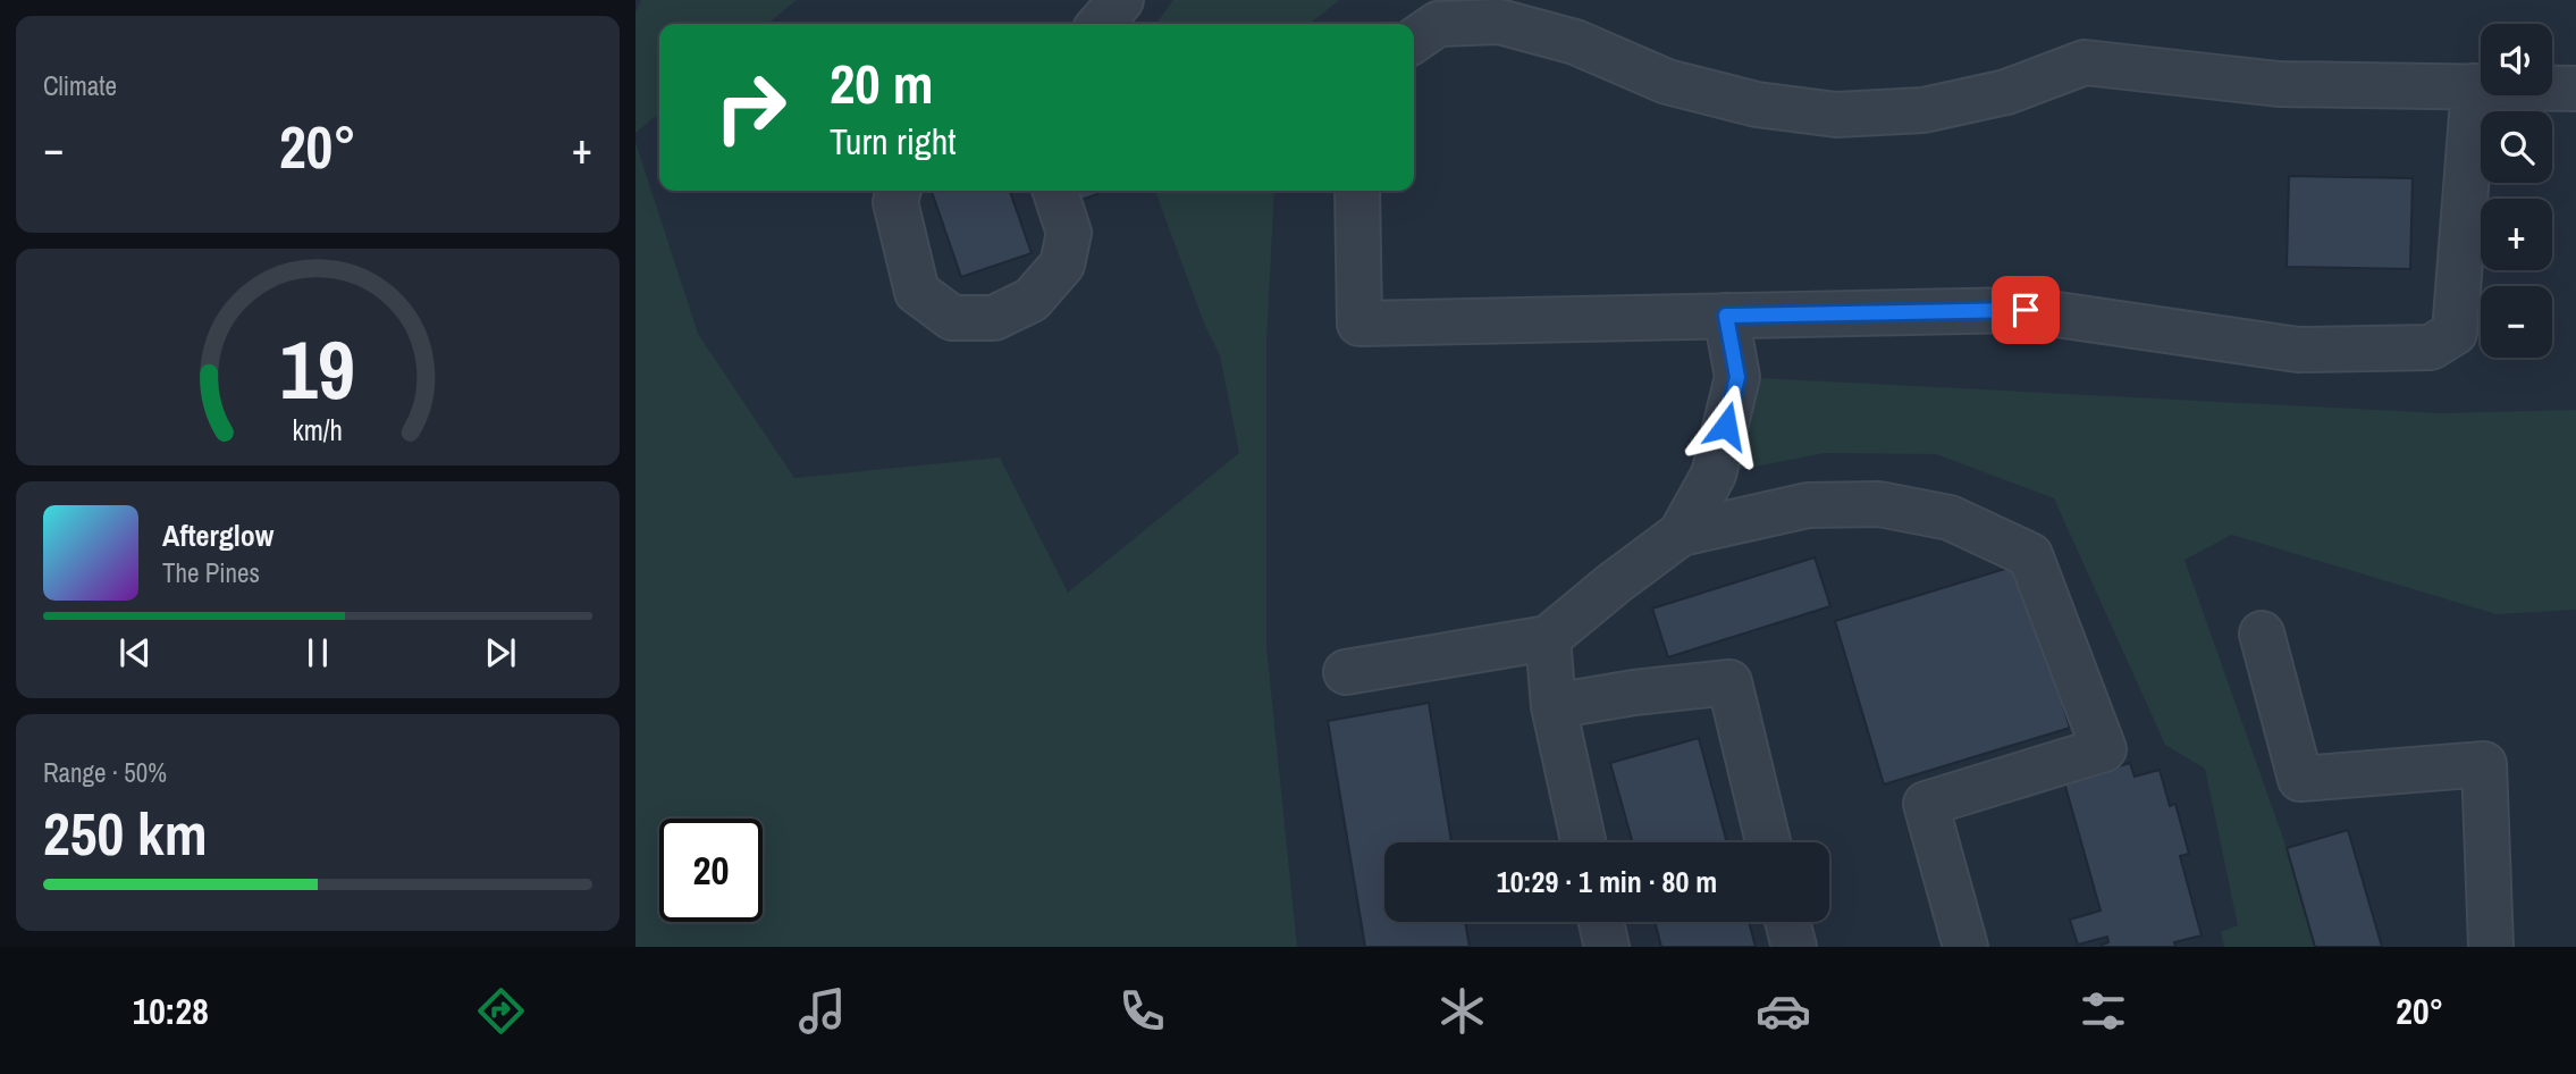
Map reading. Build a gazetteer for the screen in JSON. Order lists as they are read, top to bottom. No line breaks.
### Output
{"page":{"tile":["Climate",["Range · 50%","250 km"]],"map_buttons":["+","−"],"turn":["20 m","Turn right"],"heat":["−","20°","+"],"song":["Afterglow","The Pines"],"limit":"20","trip":"10:29 · 1 min · 80 m","tabs":["10:28","20°"],"gauge":["19","km/h"]}}
